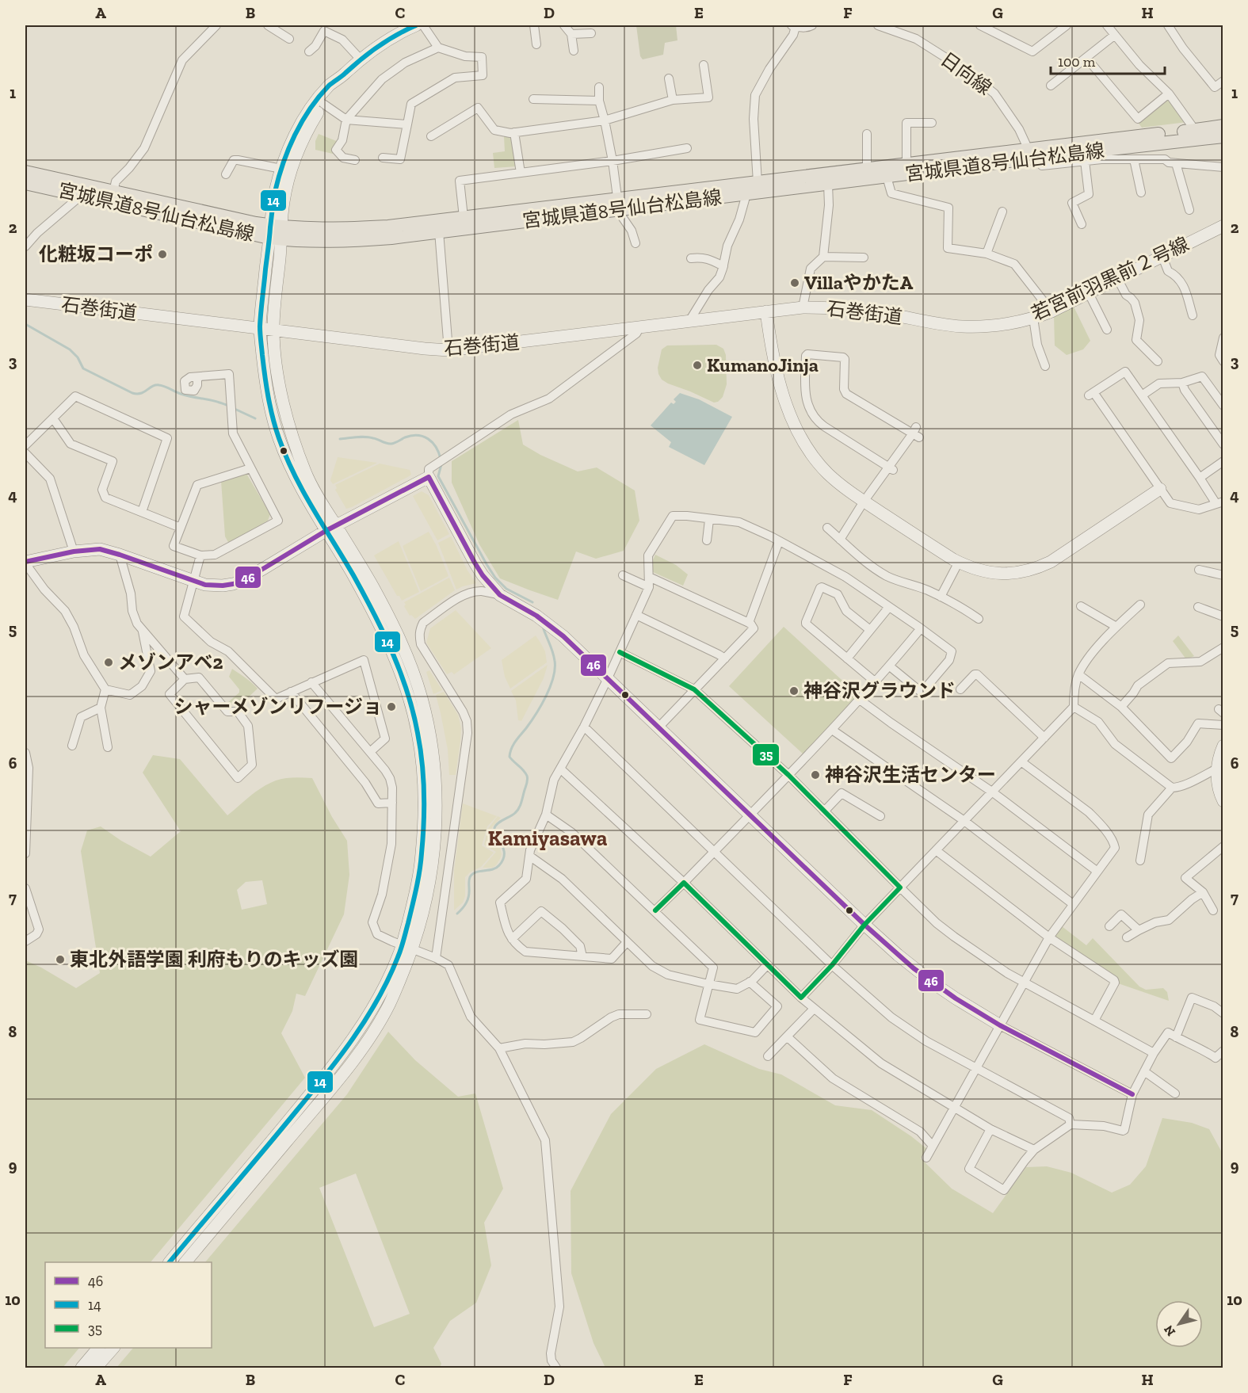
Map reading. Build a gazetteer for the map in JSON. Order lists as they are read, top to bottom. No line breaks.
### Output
{"streets":{"main road":["宮城県道8号仙台松島線"],"street":["日向線","若宮前羽黒前２号線","石巻街道"]},"crossings":[["日向線","宮城県道8号仙台松島線"],["若宮前羽黒前２号線","石巻街道"]],"districts":["Kamiyasawa"],"places":["化粧坂コーポ","VillaやかたA","KumanoJinja","メゾンアベ2","神谷沢グラウンド","シャーメゾンリフージョ","神谷沢生活センター","東北外語学園 利府もりのキッズ園"],"lines":["transit line 14","transit line 46","transit line 35"],"legend":["46","14","35"],"scale_bar":"100 m","north":"bottom left","grid":{"columns":["A","B","C","D","E","F","G","H"],"rows":["1","2","3","4","5","6","7","8","9","10"]}}
